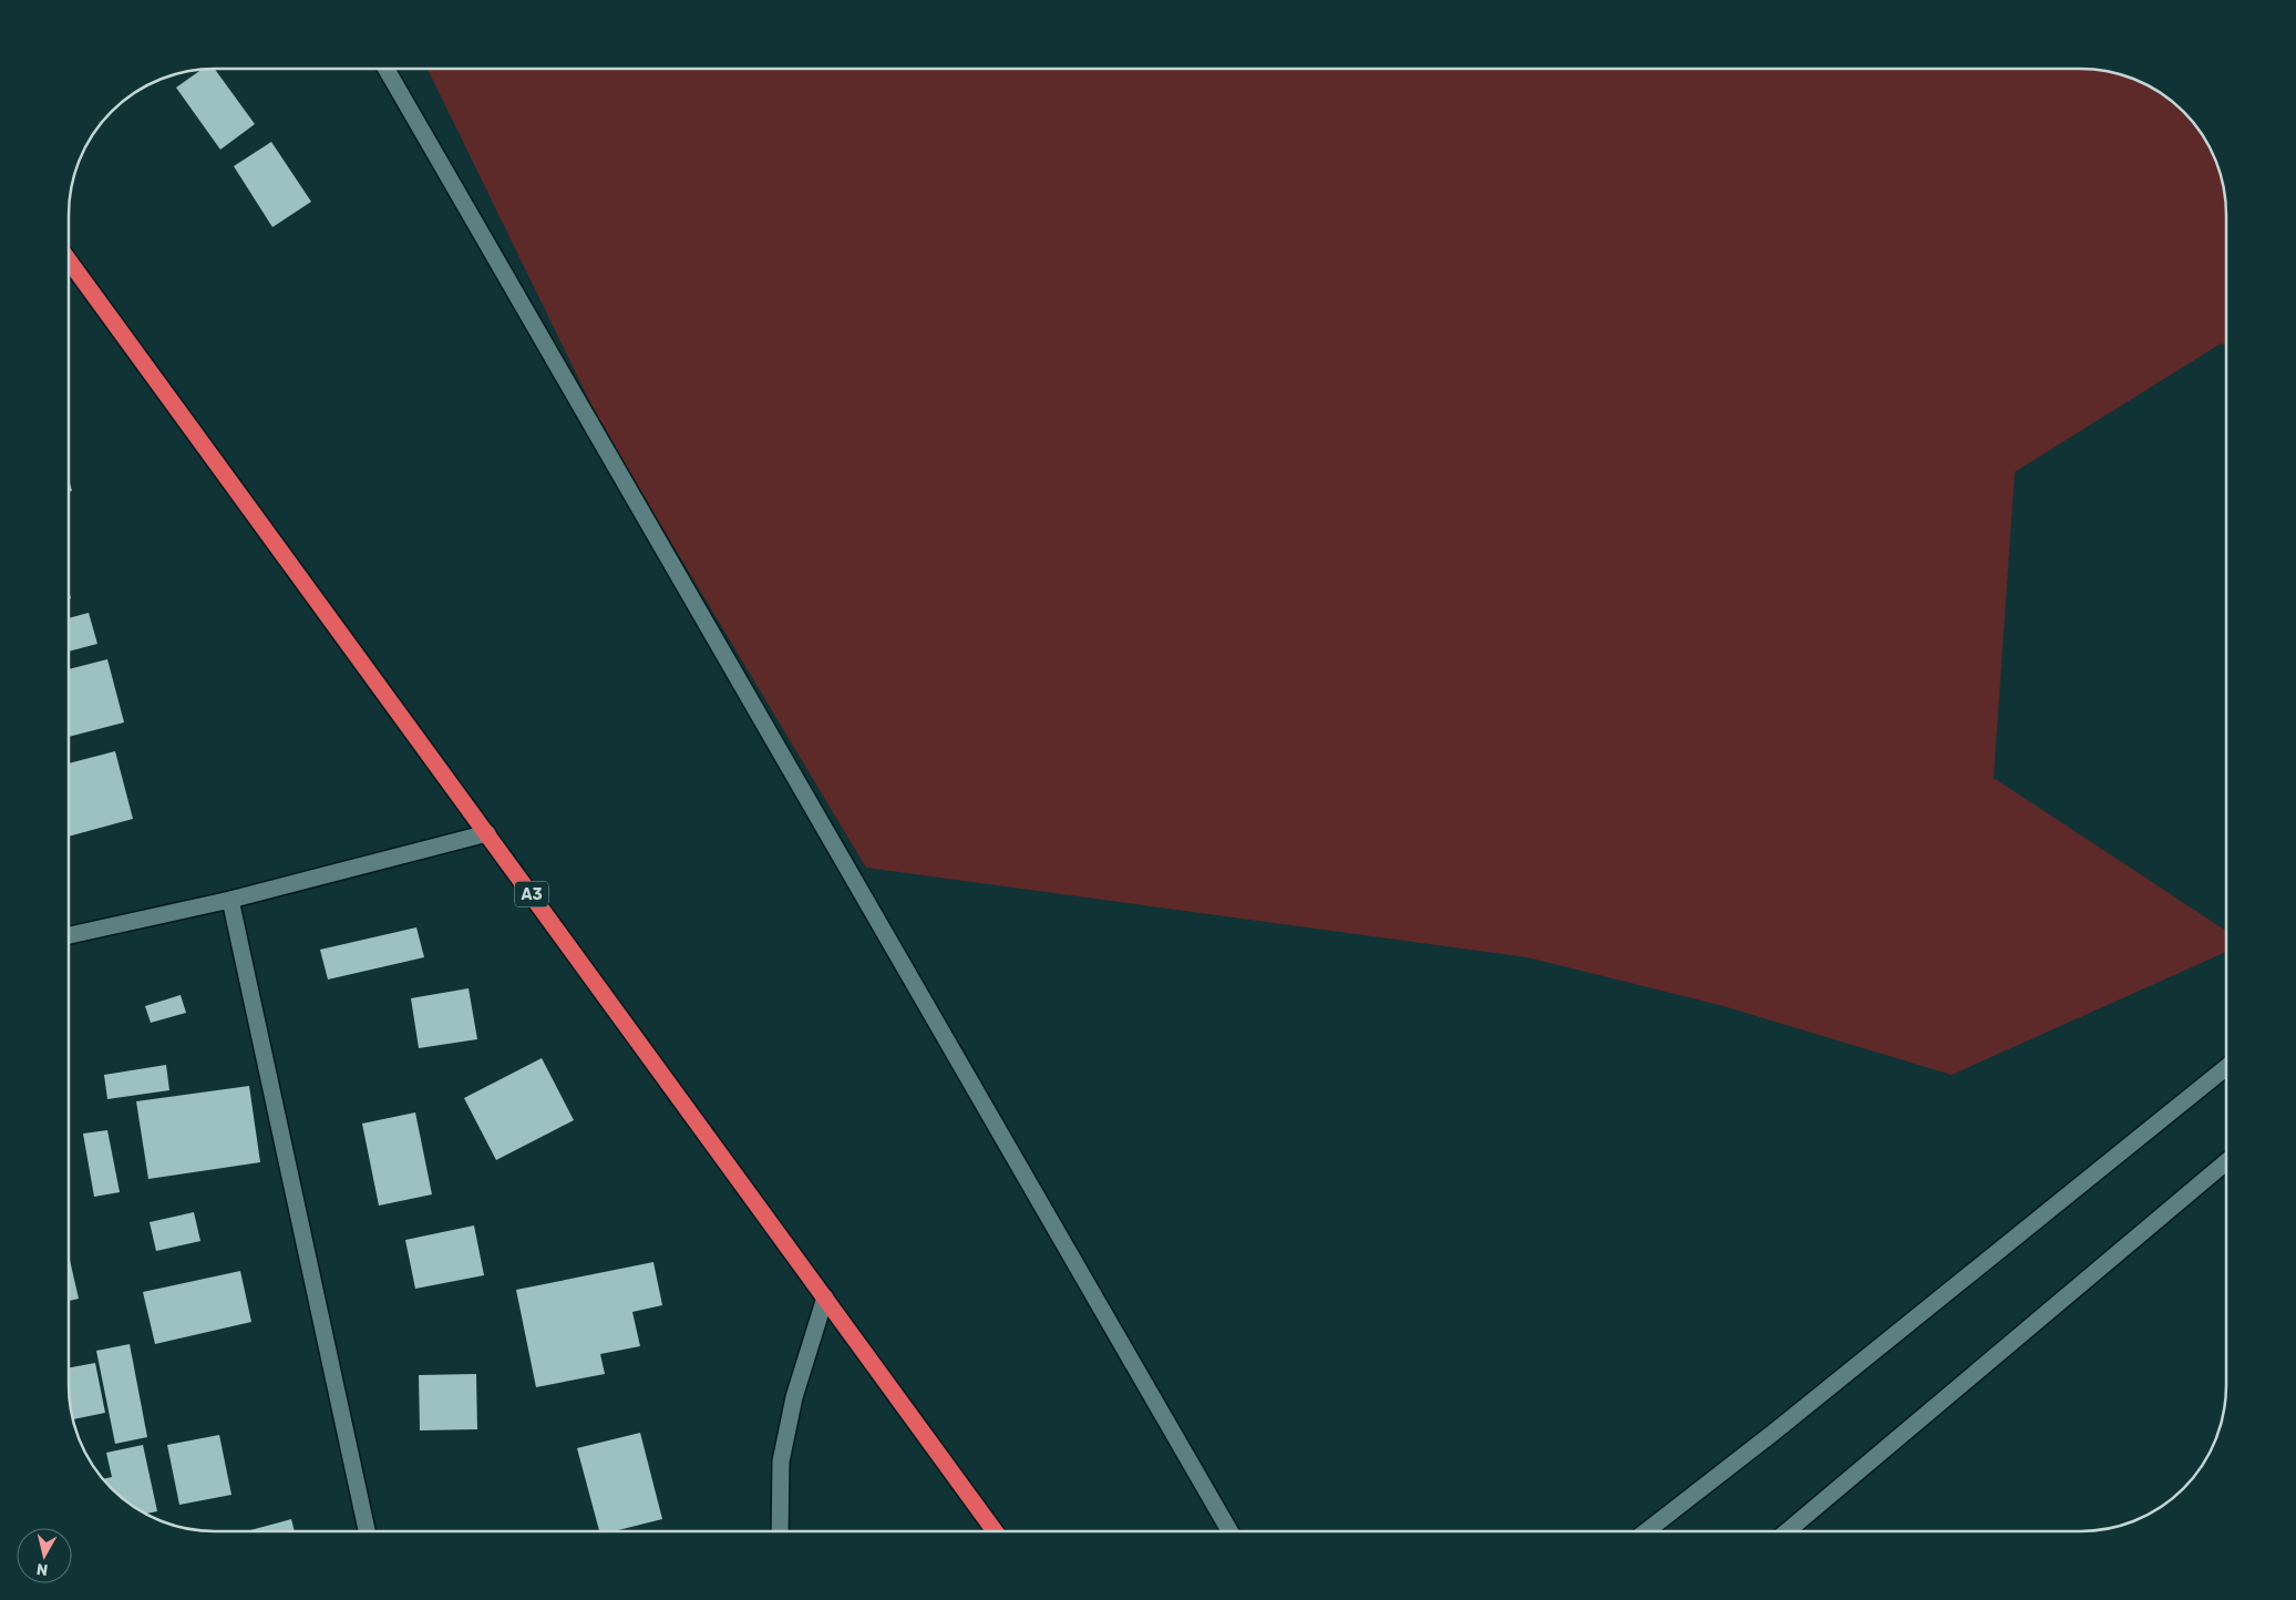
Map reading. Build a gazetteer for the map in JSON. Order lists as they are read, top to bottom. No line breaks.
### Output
{"streets":{"highway":["A3"]},"north":"bottom"}
